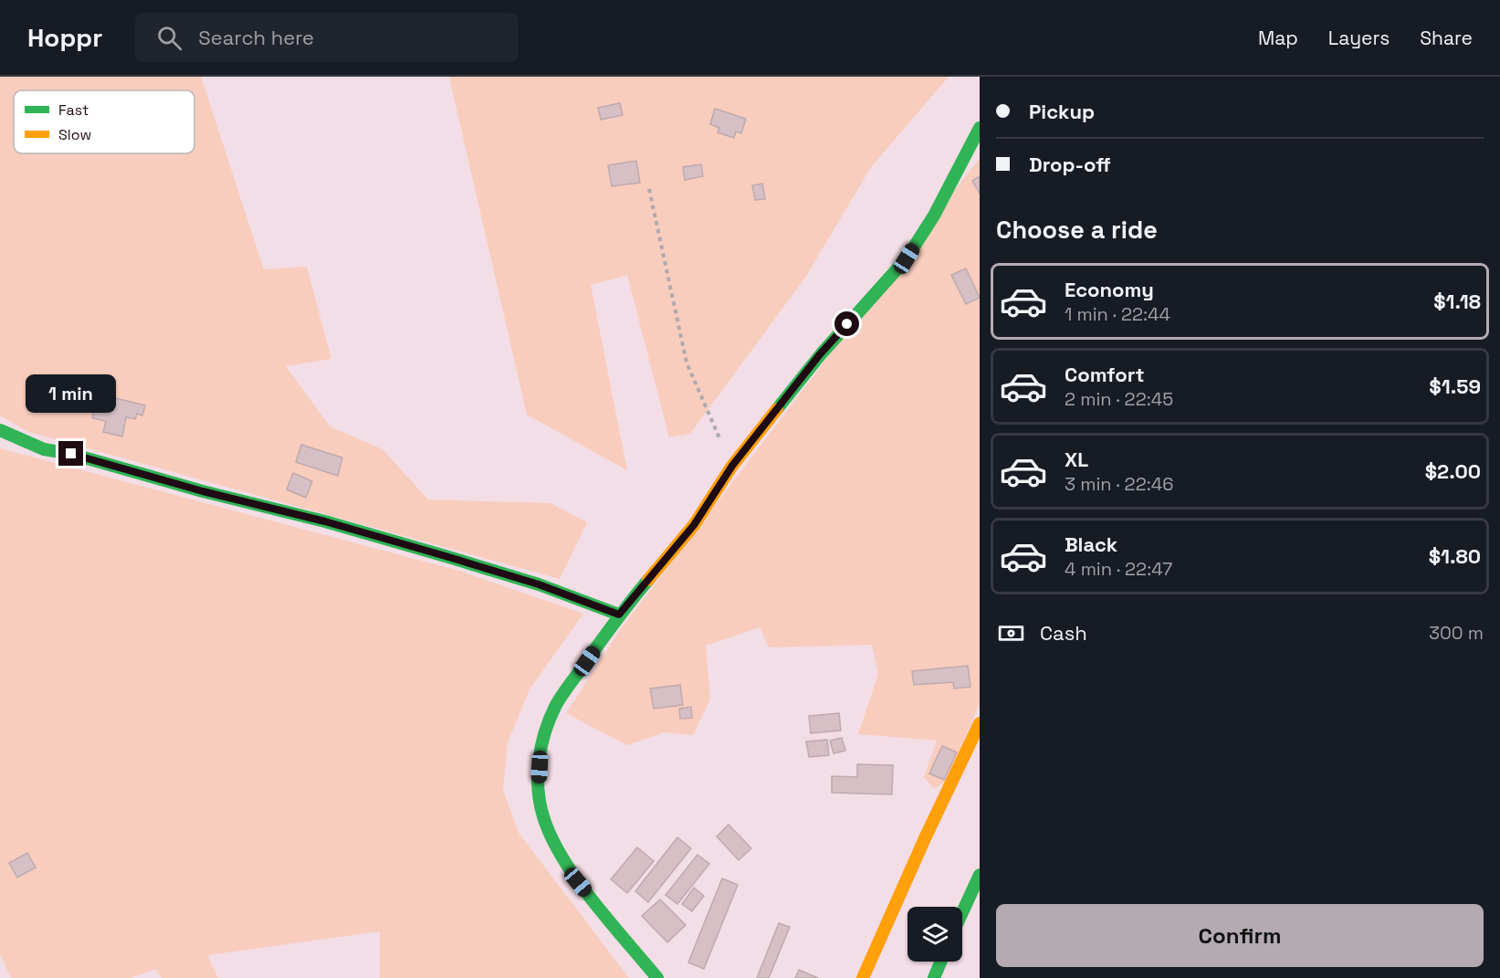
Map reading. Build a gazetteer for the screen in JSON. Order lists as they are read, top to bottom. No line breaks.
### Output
{"legend":["Fast","Slow"],"page":{"header":"Hoppr","search":"Search here","nav":["Map","Layers","Share"],"banner":["Pickup","Drop-off"],"heading":"Choose a ride","list":[{"name":"Economy","note":"1 min · 22:44","value":"$1.18"},{"name":"Comfort","note":"2 min · 22:45","value":"$1.59"},{"name":"XL","note":"3 min · 22:46","value":"$2.00"},{"name":"Black","note":"4 min · 22:47","value":"$1.80"}],"bubble":"1 min","pay":["Cash","300 m"],"buttons":"Confirm"}}
